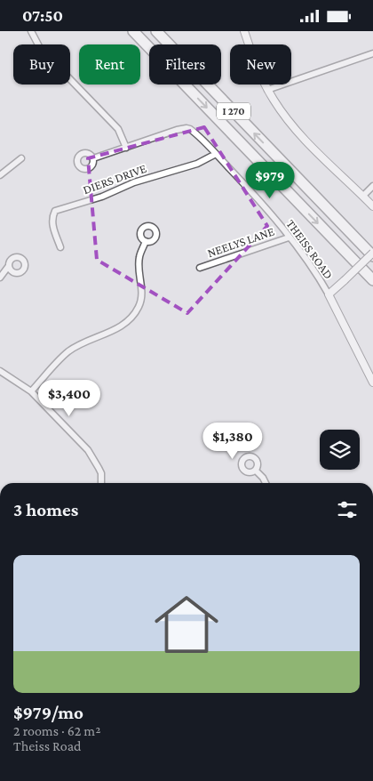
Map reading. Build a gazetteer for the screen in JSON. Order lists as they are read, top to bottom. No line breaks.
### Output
{"streets":{"highway":["I 270"],"street":["DIERS DRIVE","NEELYS LANE","THEISS ROAD"]},"crossings":[["DIERS DRIVE","THEISS ROAD"],["NEELYS LANE","THEISS ROAD"]],"page":{"status":"07:50","chip":["Buy","Rent","Filters","New"],"price":["$979","$3,400","$1,380"],"heading":"3 homes","list":[{"name":"$979/mo","note":"2 rooms · 62 m² · Theiss Road"}]}}
